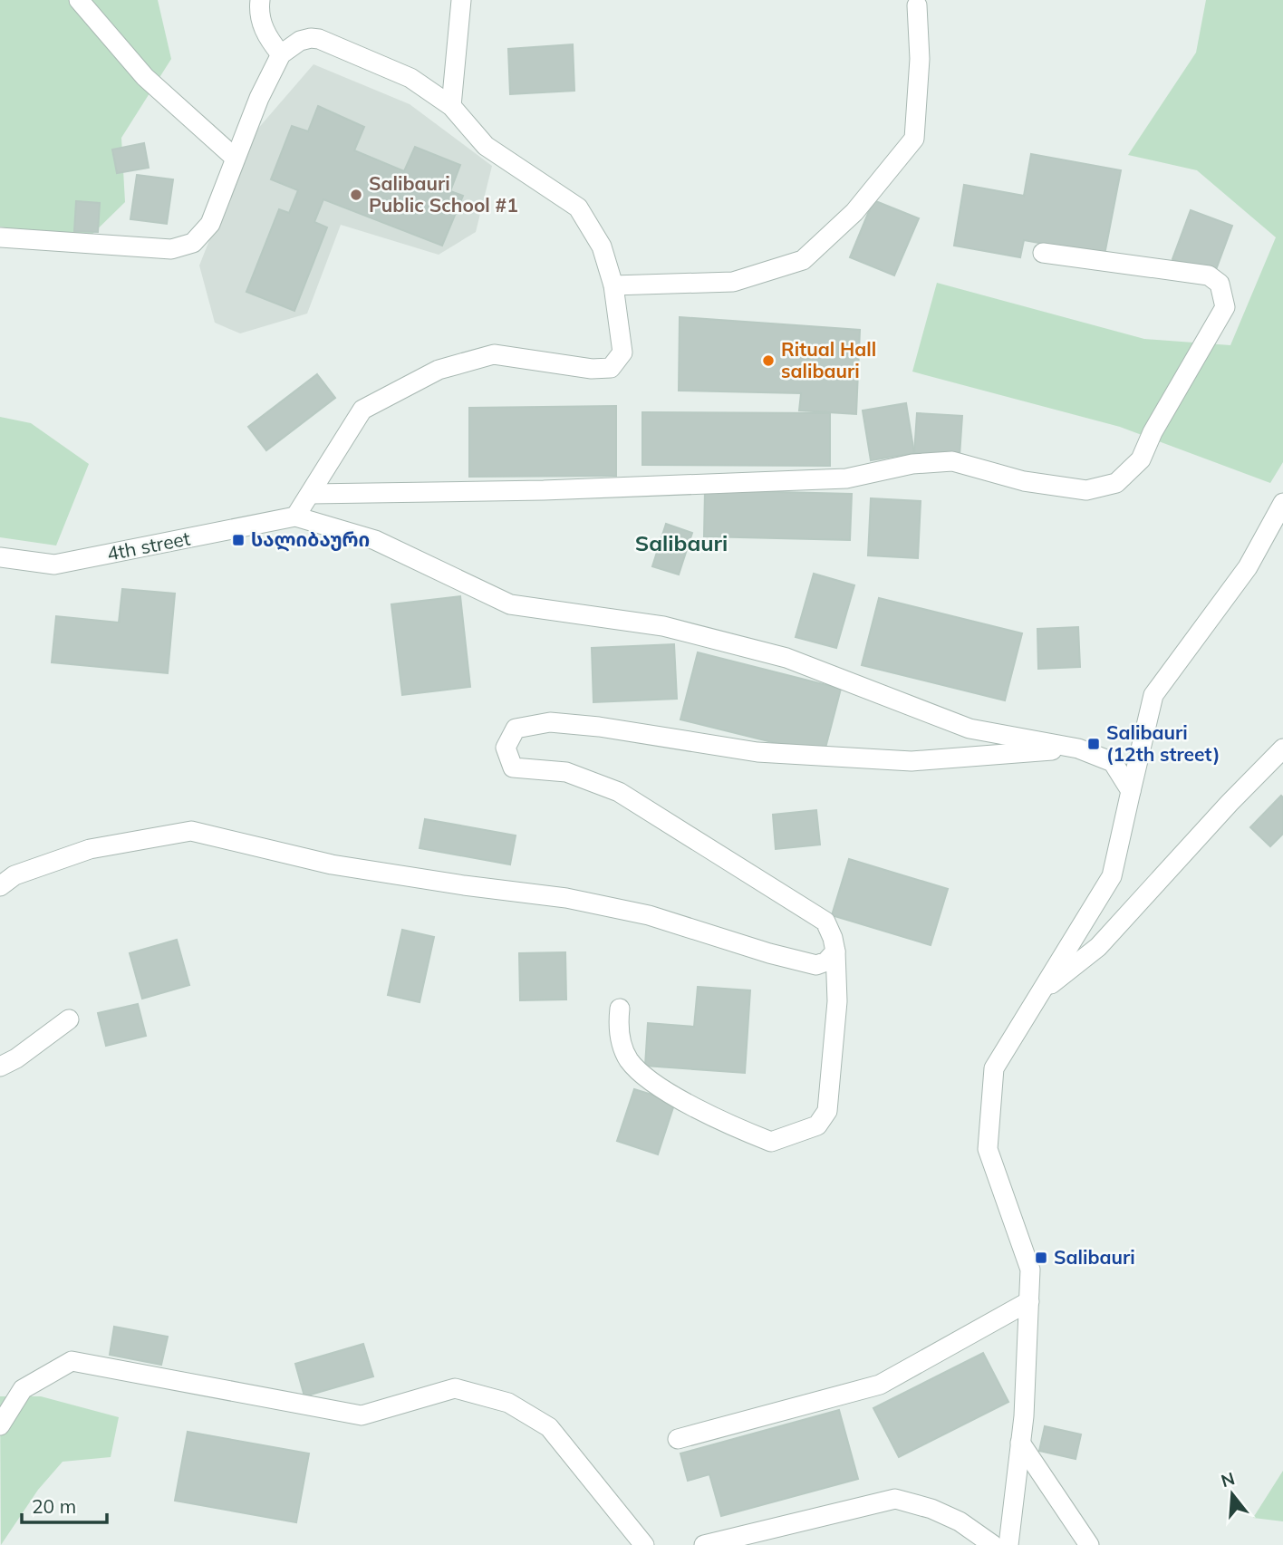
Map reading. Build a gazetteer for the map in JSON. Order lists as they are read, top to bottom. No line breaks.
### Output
{"streets":{"street":["4th street"]},"districts":["Salibauri"],"places":{"other":["Salibauri Public School #1","Ritual Hall salibauri"],"transit":["სალიბაური","Salibauri (12th street)","Salibauri"]},"scale_bar":"20 m","north":"top"}
